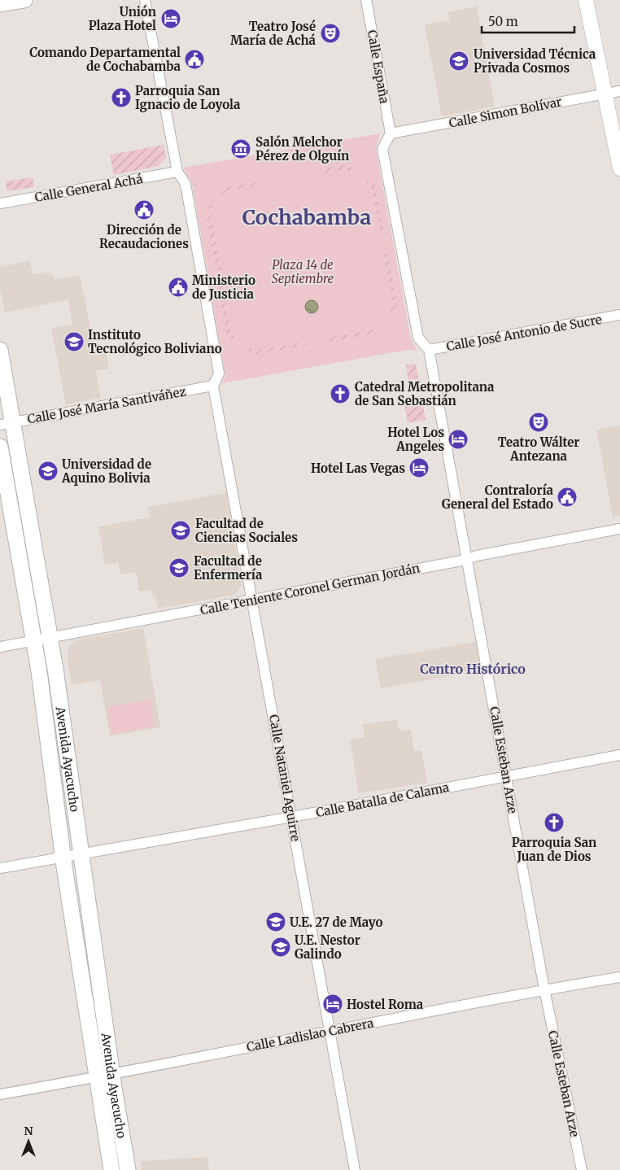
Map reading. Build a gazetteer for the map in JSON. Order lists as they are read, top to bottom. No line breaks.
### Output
{"streets":{"main road":["Avenida Ayacucho"],"street":["Calle España","Calle Simon Bolívar","Calle General Achá","Calle José Antonio de Sucre","Calle José María Santiváñez","Calle Teniente Coronel German Jordán","Calle Esteban Arze","Calle Nataniel Aguirre","Calle Batalla de Calama","Calle Ladislao Cabrera"]},"crossings":[["Calle España","Calle Simon Bolívar"],["Calle José Antonio de Sucre","Calle Esteban Arze"],["Calle José María Santiváñez","Avenida Ayacucho"],["Calle José María Santiváñez","Calle Nataniel Aguirre"],["Calle Teniente Coronel German Jordán","Avenida Ayacucho"],["Calle Teniente Coronel German Jordán","Calle Esteban Arze"],["Calle Teniente Coronel German Jordán","Calle Nataniel Aguirre"],["Avenida Ayacucho","Calle Batalla de Calama"],["Avenida Ayacucho","Calle Ladislao Cabrera"],["Calle Esteban Arze","Calle Batalla de Calama"],["Calle Esteban Arze","Calle Ladislao Cabrera"],["Calle Nataniel Aguirre","Calle Batalla de Calama"],["Calle Nataniel Aguirre","Calle Ladislao Cabrera"]],"districts":["Cochabamba","Centro Histórico"],"parks":["Plaza 14 de Septiembre"],"places":{"hotel":["Unión Plaza Hotel","Hotel Los Angeles","Hotel Las Vegas","Hostel Roma"],"theatre":["Teatro José María de Achá","Teatro Wálter Antezana"],"public building":["Comando Departamental de Cochabamba","Dirección de Recaudaciones","Ministerio de Justicia","Contraloría General del Estado"],"school or university":["Universidad Técnica Privada Cosmos","Instituto Tecnológico Boliviano","Universidad de Aquino Bolivia","Facultad de Ciencias Sociales","Facultad de Enfermería","U.E. 27 de Mayo","U.E. Nestor Galindo"],"church":["Parroquia San Ignacio de Loyola","Catedral Metropolitana de San Sebastián","Parroquia San Juan de Dios"],"museum":["Salón Melchor Pérez de Olguín"]},"scale_bar":"50 m","north":"top"}
